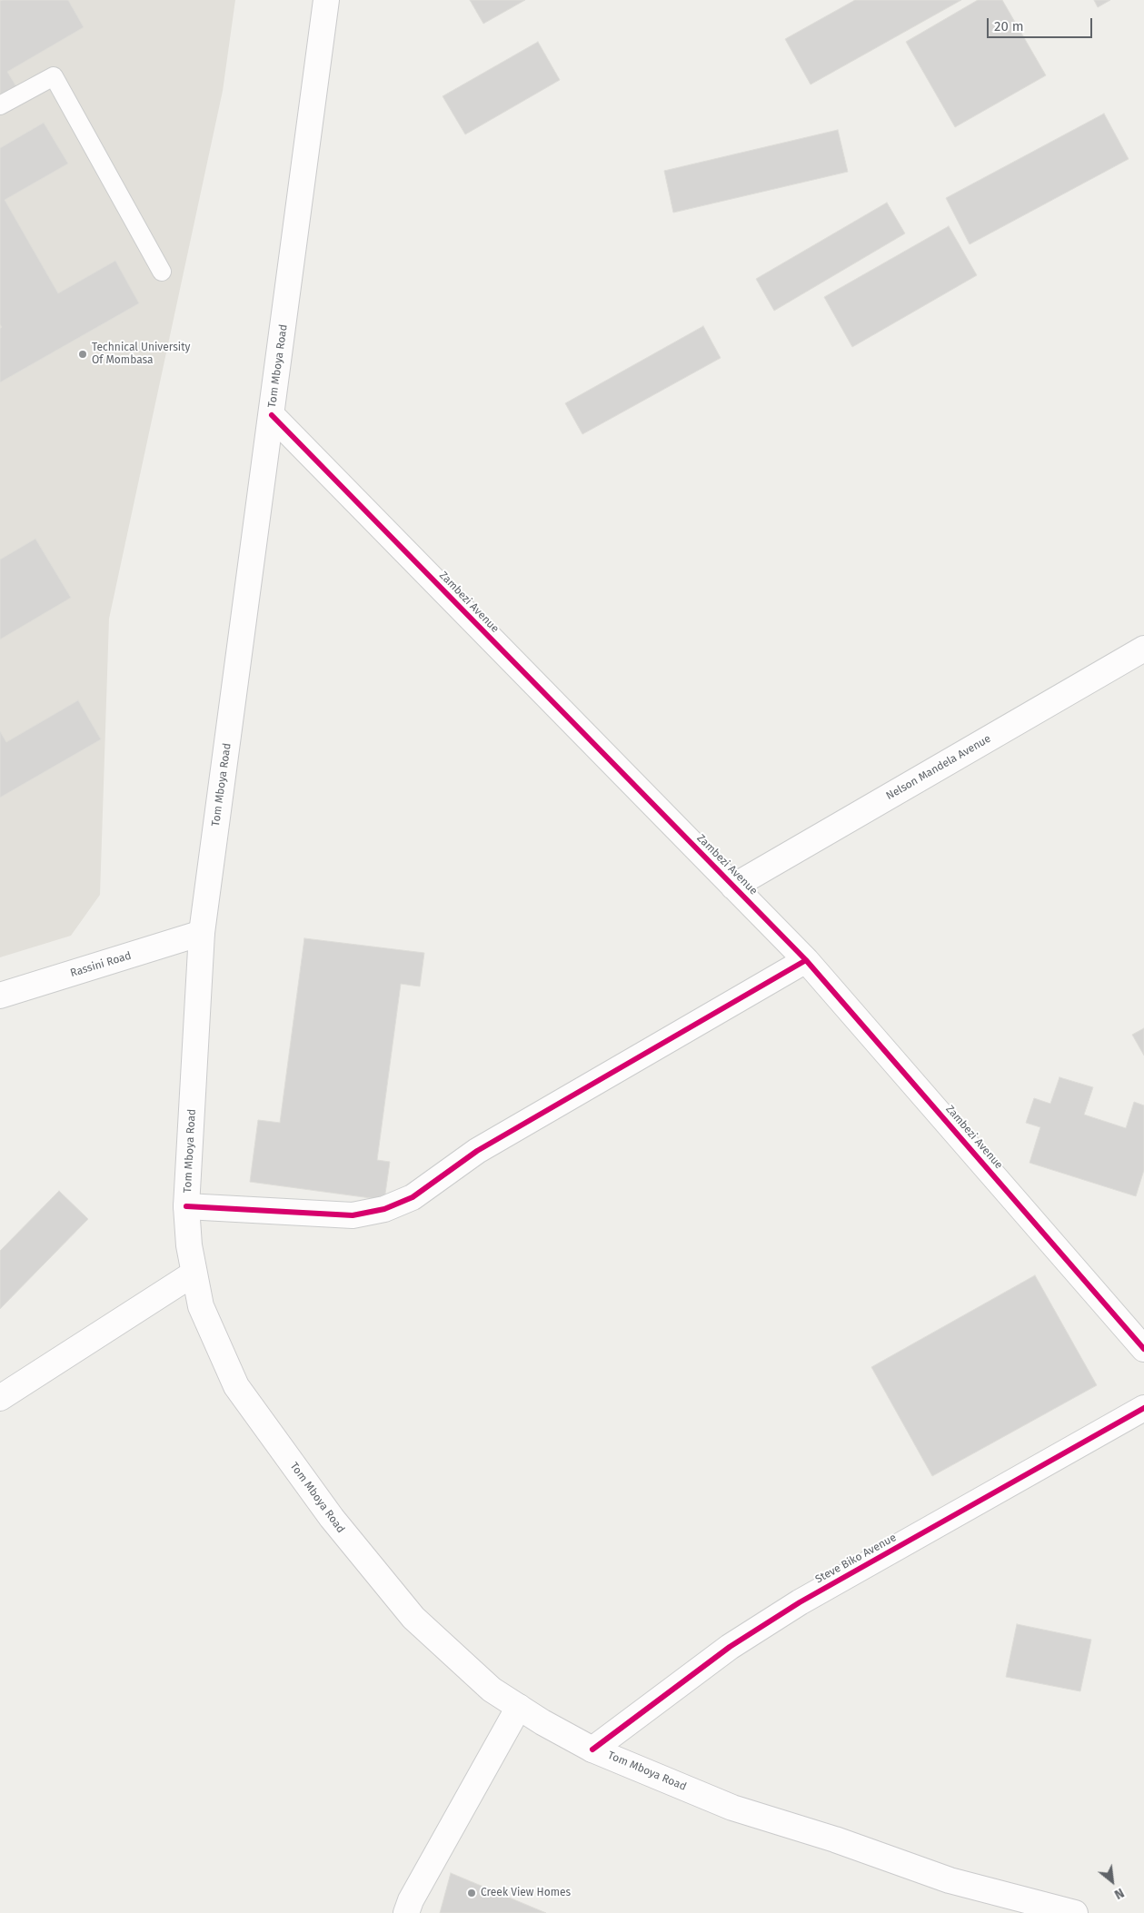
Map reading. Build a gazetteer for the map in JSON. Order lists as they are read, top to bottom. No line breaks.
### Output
{"streets":{"street":["Tom Mboya Road","Zambezi Avenue","Nelson Mandela Avenue","Rassini Road","Steve Biko Avenue"]},"crossings":[["Tom Mboya Road","Zambezi Avenue"],["Tom Mboya Road","Rassini Road"],["Tom Mboya Road","Steve Biko Avenue"],["Zambezi Avenue","Nelson Mandela Avenue"]],"places":["Technical University Of Mombasa","Creek View Homes"],"scale_bar":"20 m","north":"bottom right"}
